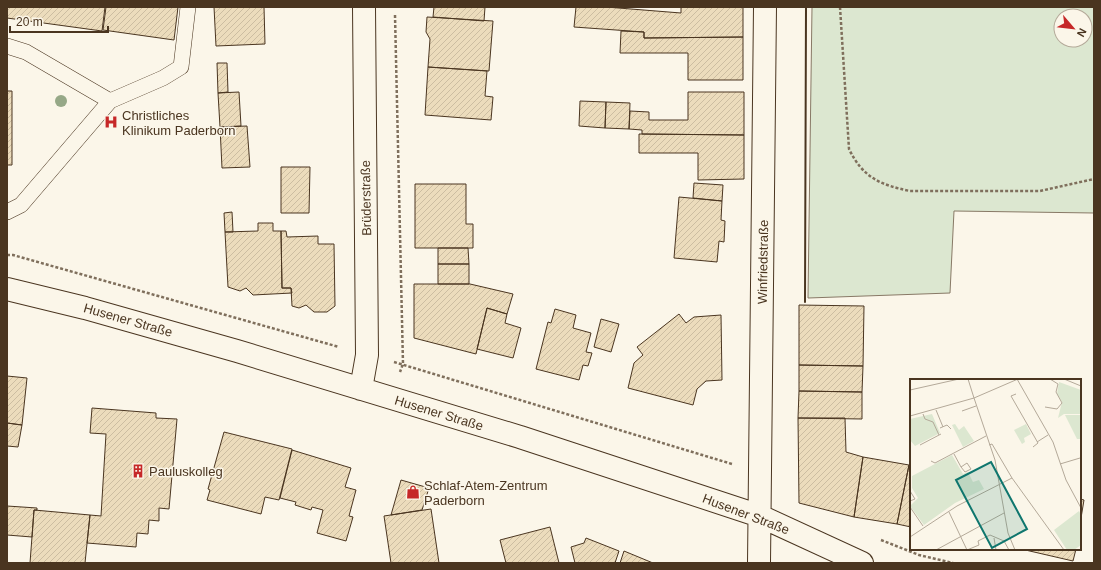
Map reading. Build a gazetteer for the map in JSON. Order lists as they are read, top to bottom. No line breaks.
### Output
{"streets":{"street":["Brüderstraße","Winfriedstraße","Husener Straße"]},"crossings":[["Brüderstraße","Husener Straße"],["Winfriedstraße","Husener Straße"]],"places":{"hospital":["Christliches Klinikum Paderborn"],"building":["Pauluskolleg"],"shop":["Schlaf-Atem-Zentrum Paderborn"]},"scale_bar":"20 m","north":"bottom right"}
